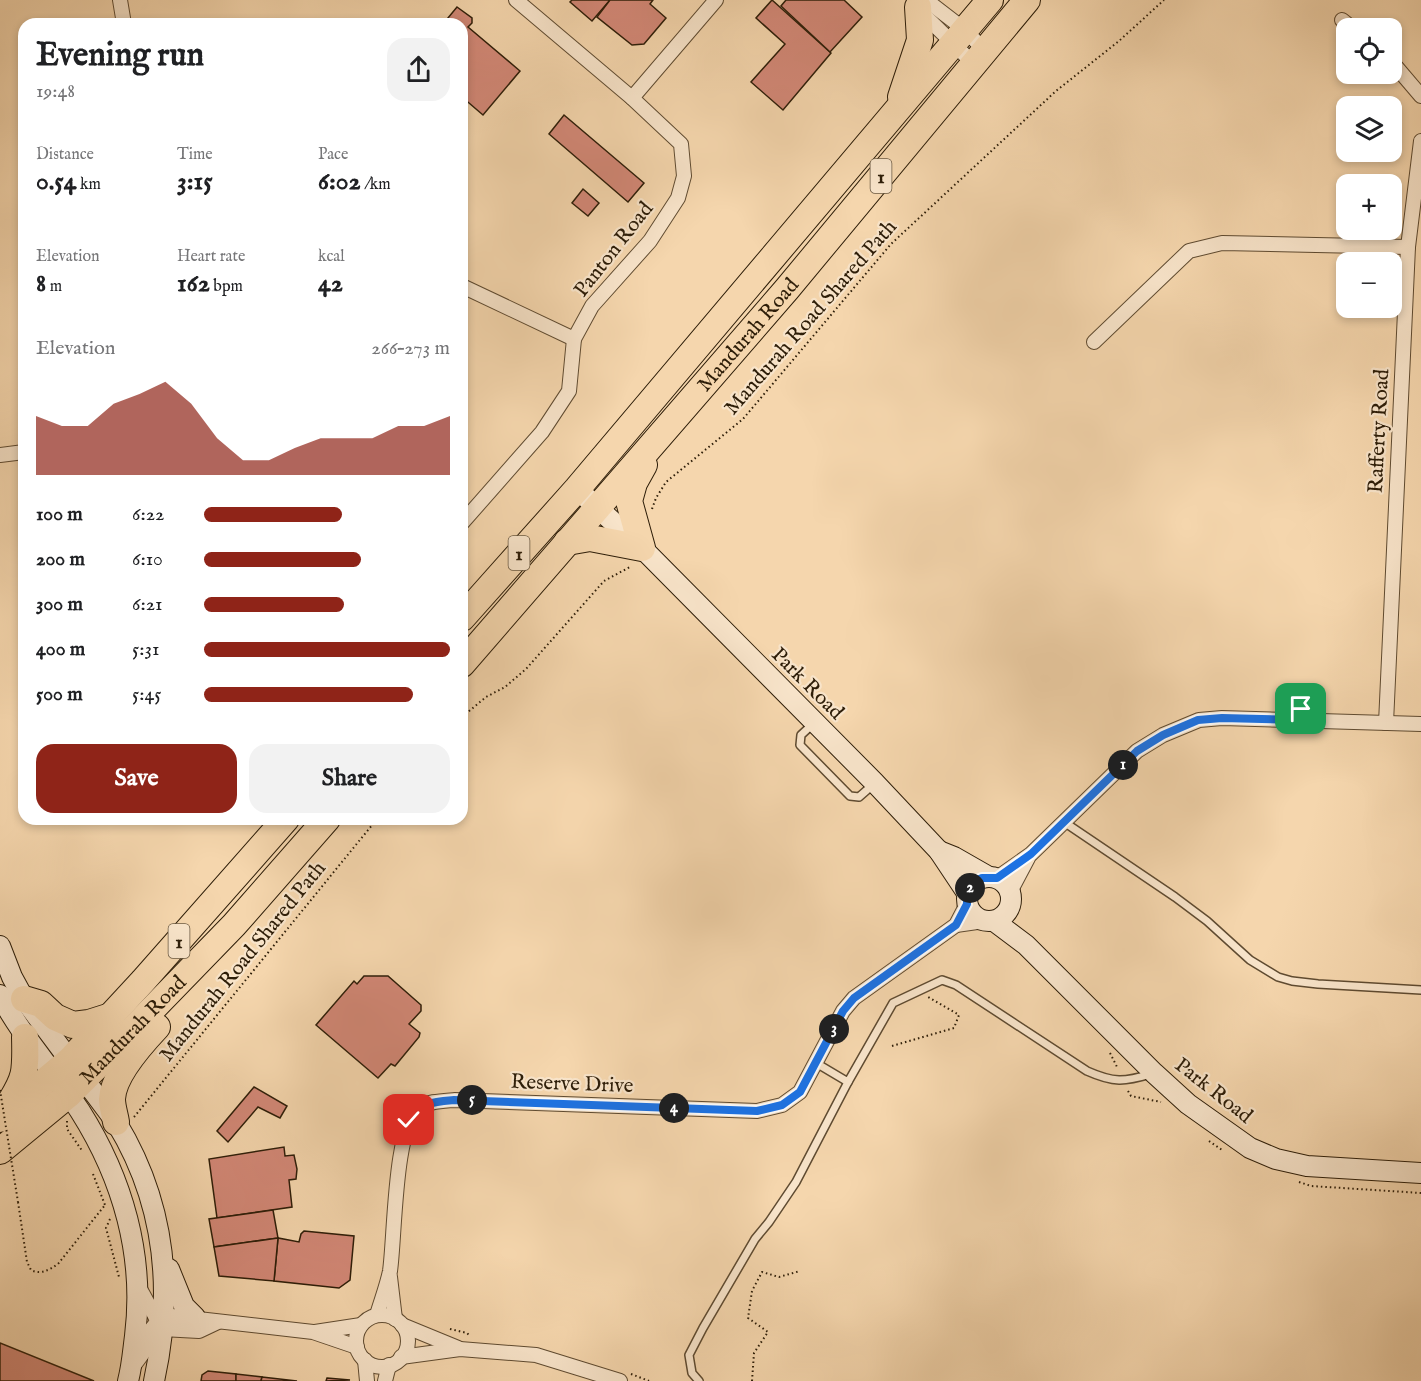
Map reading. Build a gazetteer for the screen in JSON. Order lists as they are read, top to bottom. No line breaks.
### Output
{"streets":{"highway":["1","Mandurah Road"],"street":["Panton Road","Rafferty Road","Park Road","Reserve Drive"],"path":["Mandurah Road Shared Path"]},"crossings":[["Mandurah Road","Park Road"],["Park Road","Reserve Drive"]],"page":{"map_buttons":["+","−"],"heading":["Evening run","19:48"],"stats":[["Distance","0.54 km"],["Time","3:15"],["Pace","6:02 /km"],["Elevation","8 m"],["Heart rate","162 bpm"],["kcal","42"]],"chart":["Elevation","266–273 m"],"list":[{"name":"100 m","note":"6:22"},{"name":"200 m","note":"6:10"},{"name":"300 m","note":"6:21"},{"name":"400 m","note":"5:31"},{"name":"500 m","note":"5:45"}],"buttons":["Save","Share"],"pins":["1","2","3","5","4"]}}
